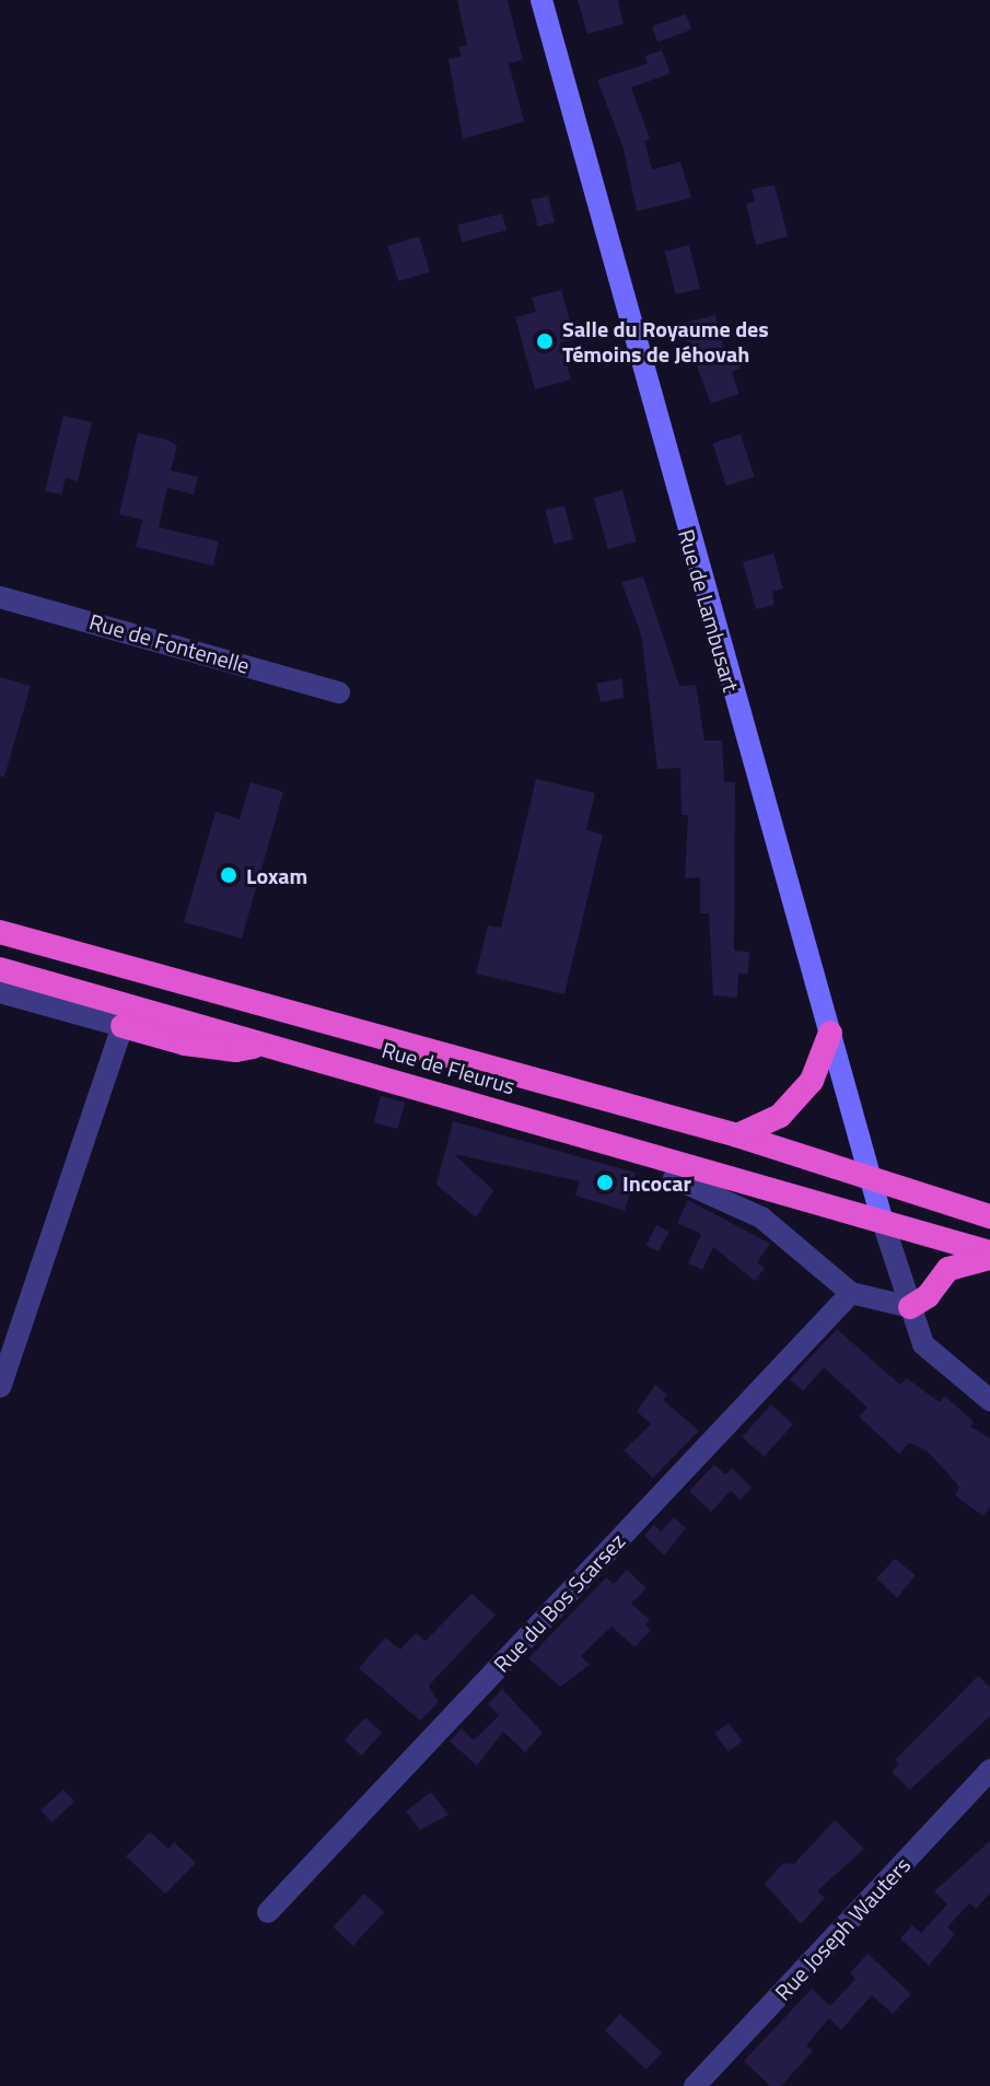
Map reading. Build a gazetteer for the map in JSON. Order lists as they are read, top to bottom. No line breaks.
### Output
{"streets":{"highway":["Rue de Fleurus"],"main road":["Rue de Lambusart"],"street":["Rue de Fontenelle","Rue du Bos Scarsez","Rue Joseph Wauters"]},"crossings":[["Rue de Lambusart","Rue de Fleurus"]],"places":["Salle du Royaume des Témoins de Jéhovah","Loxam","Incocar"]}
